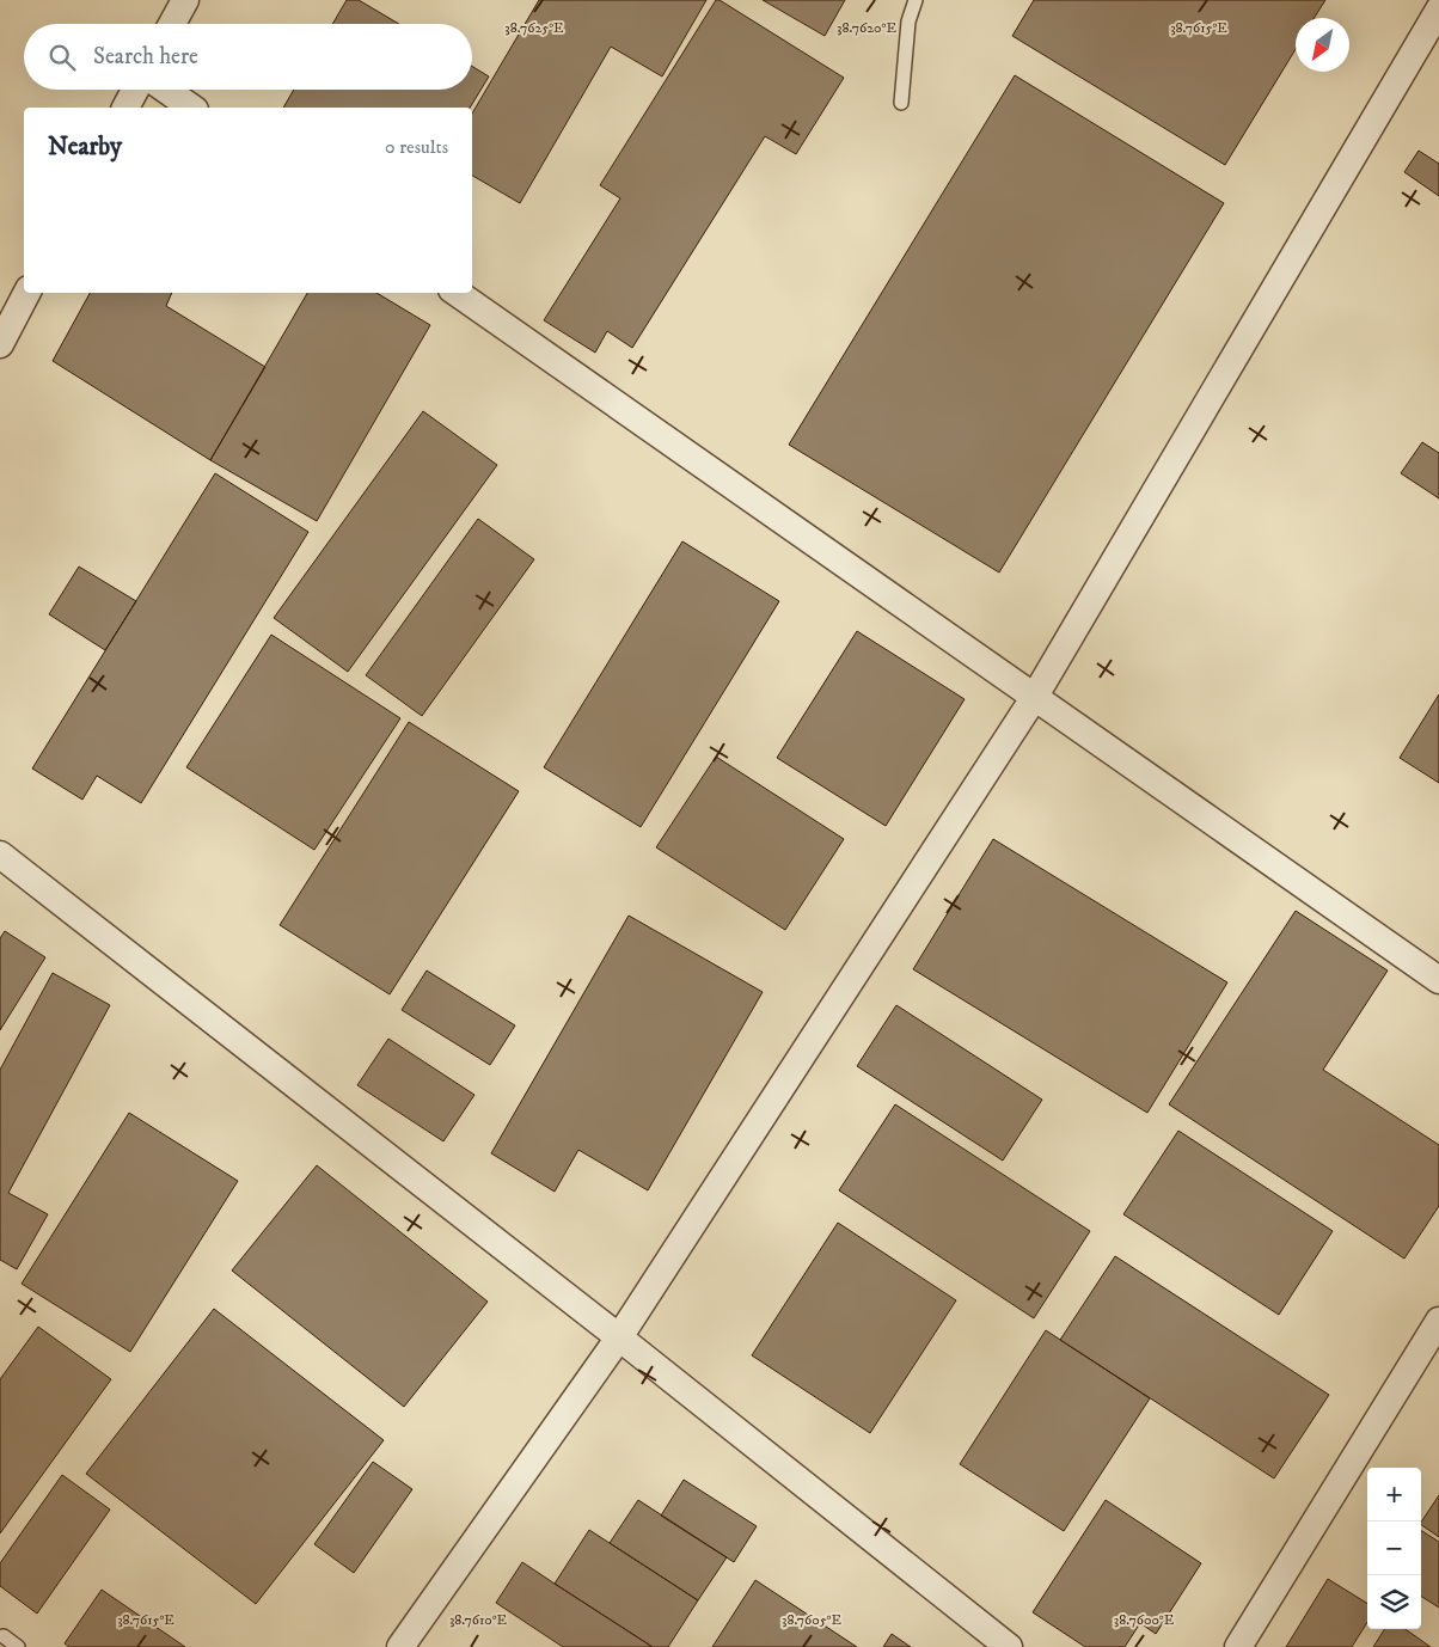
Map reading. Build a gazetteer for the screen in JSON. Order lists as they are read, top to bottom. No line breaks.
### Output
{"north":"bottom left","page":{"search":"Search here","heading":["Nearby","0 results"],"map_buttons":["+","−"]},"coordinates":["38.7625°E","38.7620°E","38.7615°E","38.7610°E","38.7605°E","38.7600°E"]}
